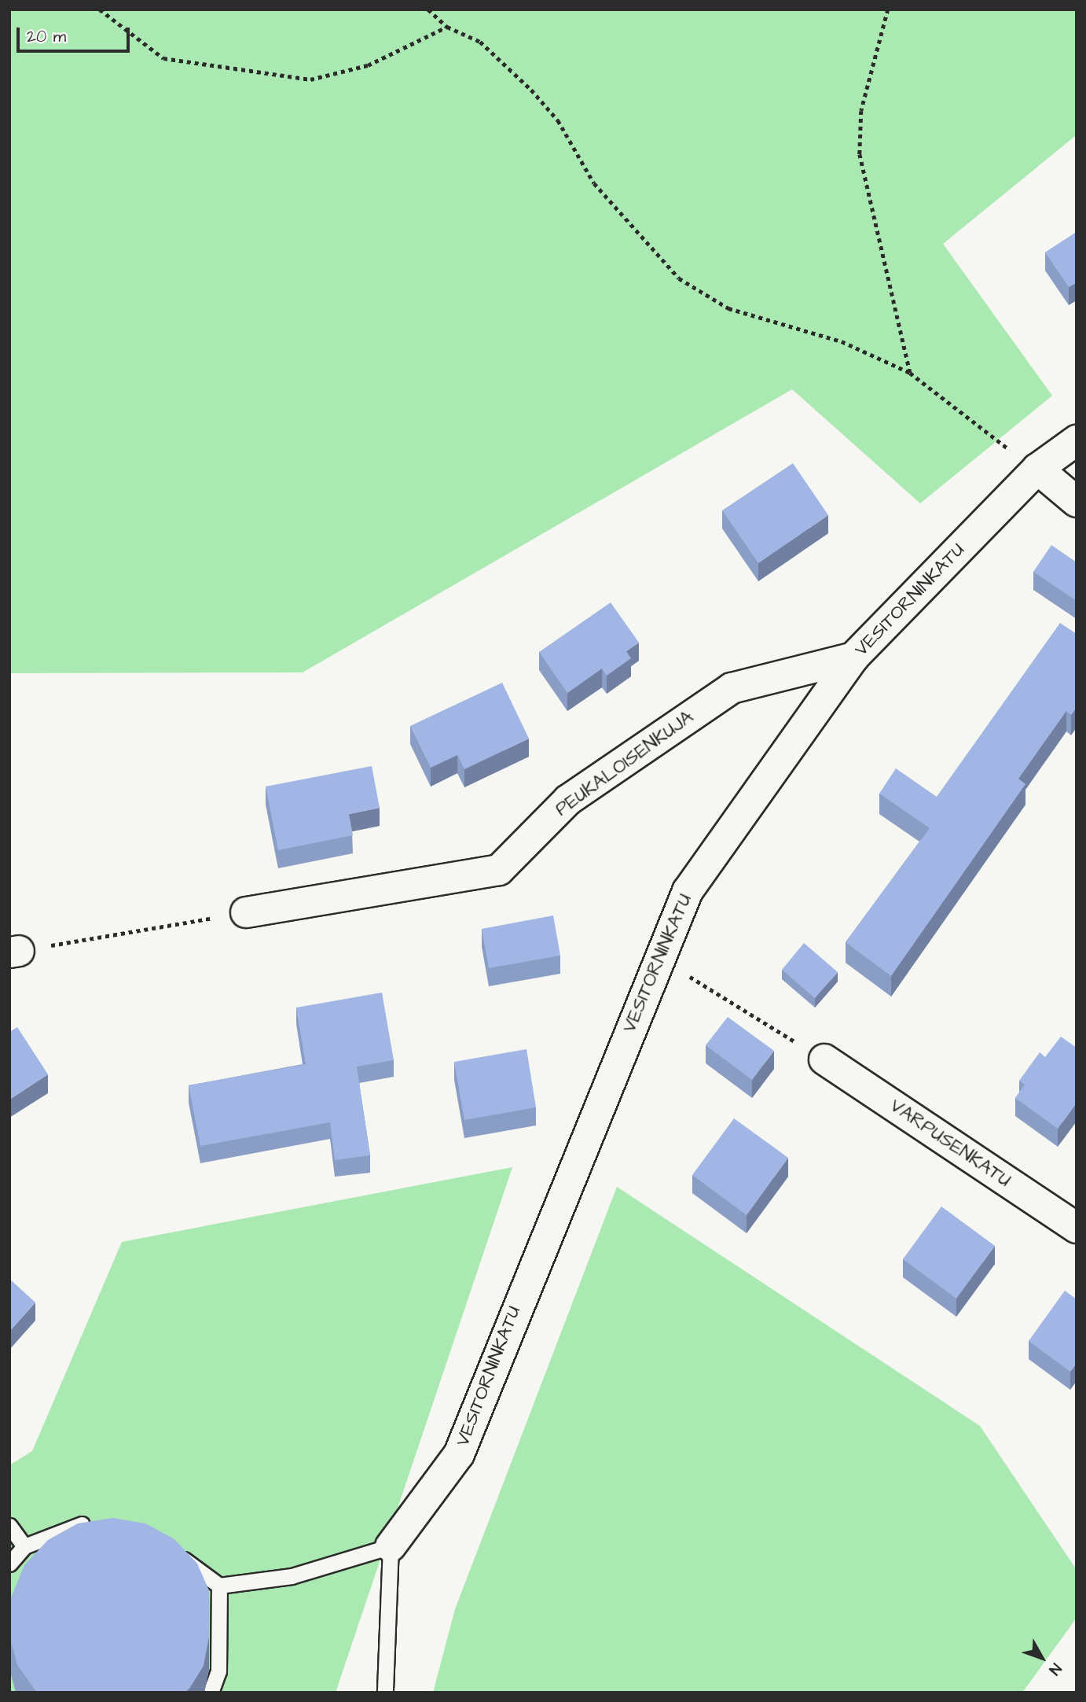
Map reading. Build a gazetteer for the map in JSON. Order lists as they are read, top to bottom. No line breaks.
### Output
{"streets":{"street":["VESITORNINKATU","PEUKALOISENKUJA","VARPUSENKATU"]},"crossings":[["VESITORNINKATU","PEUKALOISENKUJA"]],"scale_bar":"20 m","north":"bottom right"}
